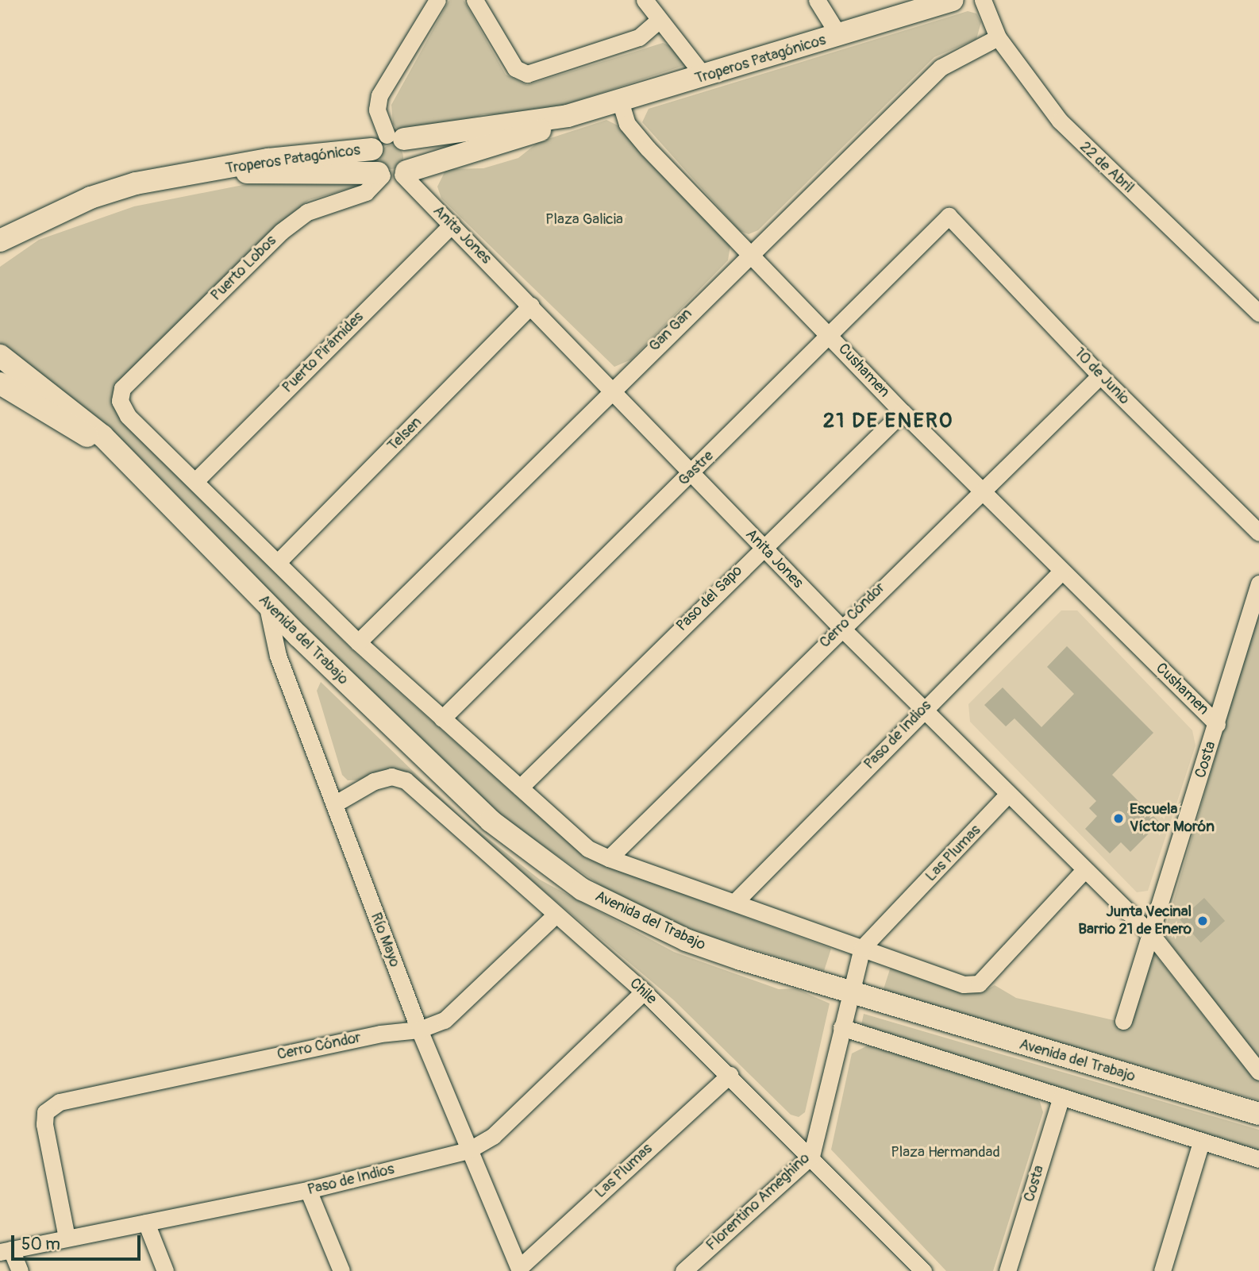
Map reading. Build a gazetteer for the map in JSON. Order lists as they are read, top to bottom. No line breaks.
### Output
{"streets":{"main road":["Troperos Patagónicos","Avenida del Trabajo"],"street":["22 de Abril","Anita Jones","Puerto Lobos","Gan Gan","Puerto Pirámides","Cushamen","10 de Junio","Telsen","Gastre","Paso del Sapo","Cerro Cóndor","Paso de Indios","Costa","Las Plumas","Río Mayo","Chile","Florentino Ameghino"]},"crossings":[["Troperos Patagónicos","Anita Jones"],["Troperos Patagónicos","Puerto Lobos"],["Troperos Patagónicos","Cushamen"],["22 de Abril","Gan Gan"],["Anita Jones","Puerto Lobos"],["Anita Jones","Gan Gan"],["Anita Jones","Puerto Pirámides"],["Anita Jones","Telsen"],["Anita Jones","Gastre"],["Anita Jones","Paso del Sapo"],["Anita Jones","Cerro Cóndor"],["Anita Jones","Paso de Indios"],["Anita Jones","Costa"],["Anita Jones","Las Plumas"],["Puerto Lobos","Puerto Pirámides"],["Gan Gan","Cushamen"],["Cushamen","Gastre"],["Cushamen","Paso del Sapo"],["Cushamen","Cerro Cóndor"],["Cushamen","Paso de Indios"],["Cushamen","Costa"],["10 de Junio","Gastre"],["10 de Junio","Cerro Cóndor"],["Cerro Cóndor","Paso de Indios"],["Cerro Cóndor","Río Mayo"],["Cerro Cóndor","Chile"],["Avenida del Trabajo","Las Plumas"],["Avenida del Trabajo","Río Mayo"],["Avenida del Trabajo","Florentino Ameghino"],["Paso de Indios","Río Mayo"],["Paso de Indios","Chile"],["Las Plumas","Río Mayo"],["Las Plumas","Chile"],["Las Plumas","Florentino Ameghino"],["Río Mayo","Chile"],["Chile","Florentino Ameghino"]],"districts":["21 DE ENERO"],"parks":["Plaza Galicia","Plaza Hermandad"],"places":["Escuela Víctor Morón","Junta Vecinal Barrio 21 de Enero"],"scale_bar":"50 m"}
